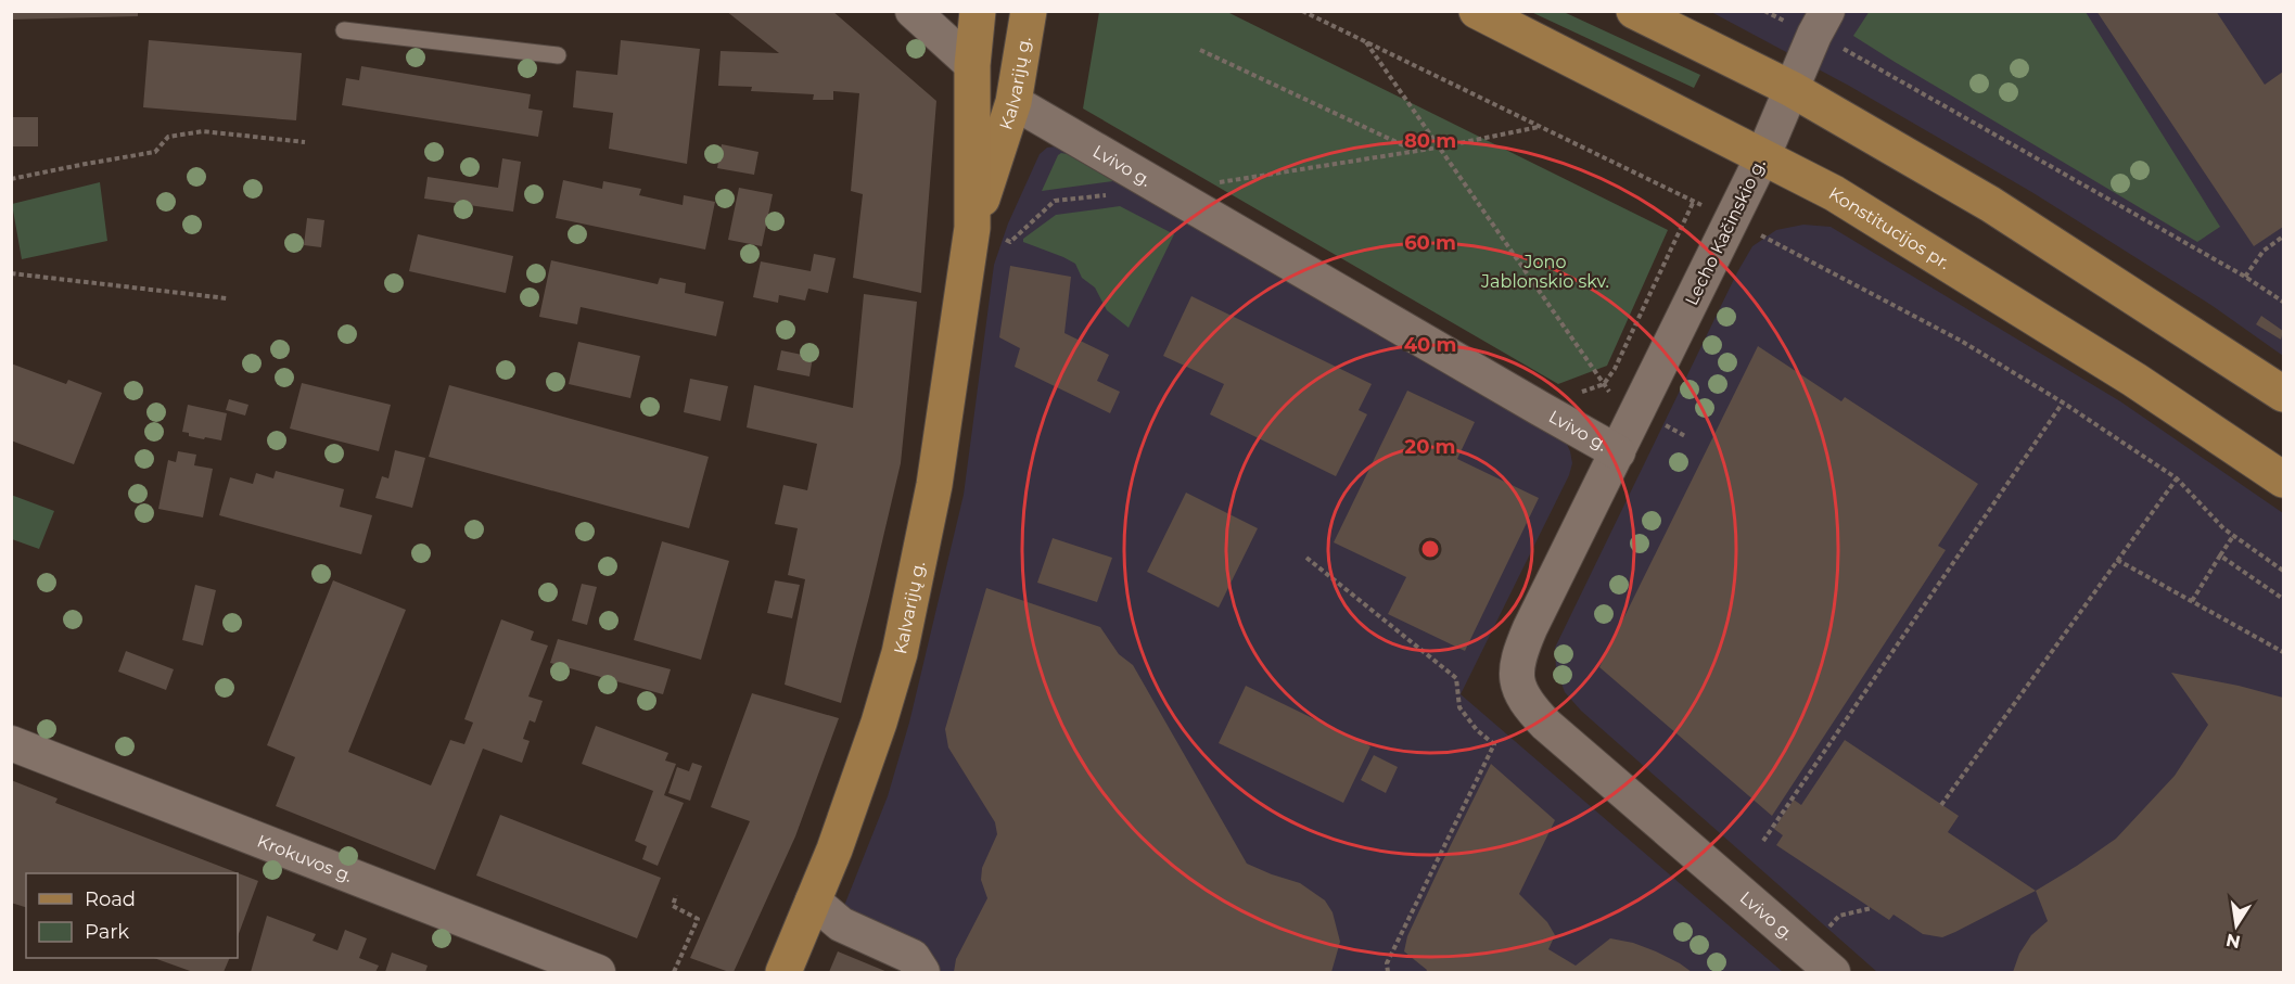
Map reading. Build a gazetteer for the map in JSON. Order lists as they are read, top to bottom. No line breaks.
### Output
{"streets":{"main road":["Kalvarijų g.","Konstitucijos pr."],"street":["Lvivo g.","Lecho Kačinskio g.","Krokuvos g."]},"crossings":[["Kalvarijų g.","Lvivo g."],["Lvivo g.","Lecho Kačinskio g."],["Konstitucijos pr.","Lecho Kačinskio g."]],"parks":["Jono Jablonskio skv."],"legend":["Road","Park"],"north":"bottom","rings":["80 m","60 m","40 m","20 m"]}
